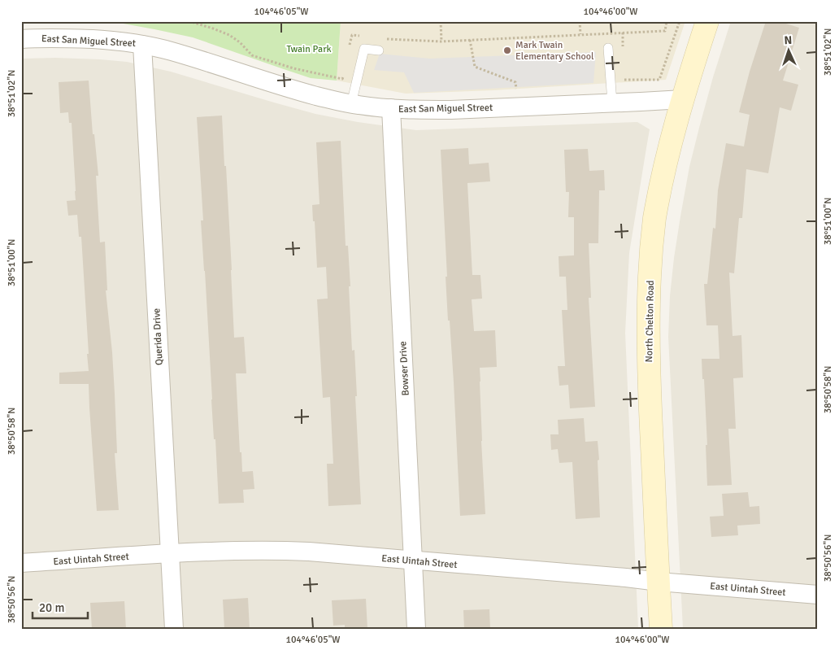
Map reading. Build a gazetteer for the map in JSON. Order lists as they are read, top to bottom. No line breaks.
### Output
{"streets":{"main road":["North Chelton Road"],"street":["East San Miguel Street","Querida Drive","Bowser Drive","East Uintah Street"]},"crossings":[["East San Miguel Street","North Chelton Road"],["East San Miguel Street","Querida Drive"],["East San Miguel Street","Bowser Drive"],["North Chelton Road","East Uintah Street"],["Querida Drive","East Uintah Street"],["Bowser Drive","East Uintah Street"]],"parks":["Twain Park"],"places":["Mark Twain Elementary School"],"scale_bar":"20 m","north":"top","coordinates":["104°46'05\"W","104°46'00\"W","38°51'02\"N","38°51'00\"N","38°50'58\"N","38°50'56\"N"]}
